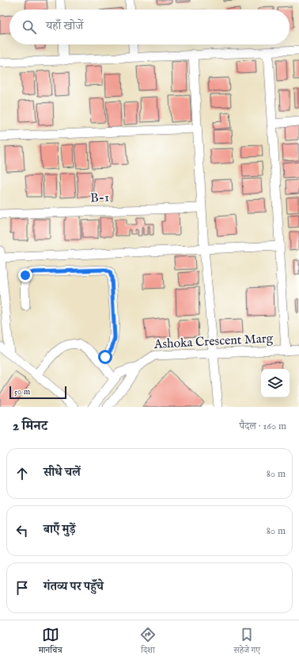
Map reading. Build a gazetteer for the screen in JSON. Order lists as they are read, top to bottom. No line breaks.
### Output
{"streets":{"street":["B-1","Ashoka Crescent Marg"]},"scale_bar":"50 m","page":{"search":"यहाँ खोजें","scale":"50 m","heading":["2 मिनट","पैदल · 160 m"],"list":[["सीधे चलें","80 m"],["बाएँ मुड़ें","80 m"],"गंतव्य पर पहुँचे"],"nav":["मानचित्र","दिशा","सहेजे गए"]}}
